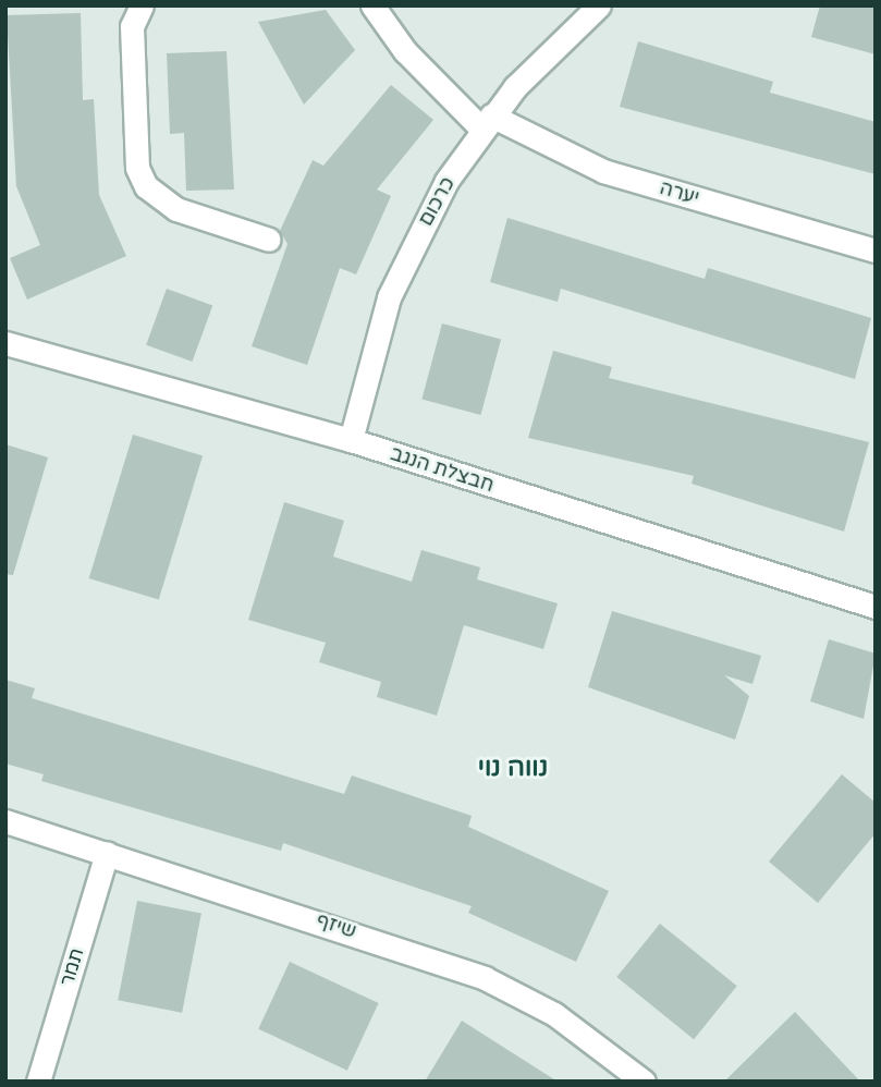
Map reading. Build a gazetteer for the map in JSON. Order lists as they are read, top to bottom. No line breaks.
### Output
{"streets":{"street":["יערה","כרכום","חבצלת הנגב","שיזף","תמר"]},"crossings":[["יערה","כרכום"],["כרכום","חבצלת הנגב"],["שיזף","תמר"]],"districts":["נווה נוי"]}
